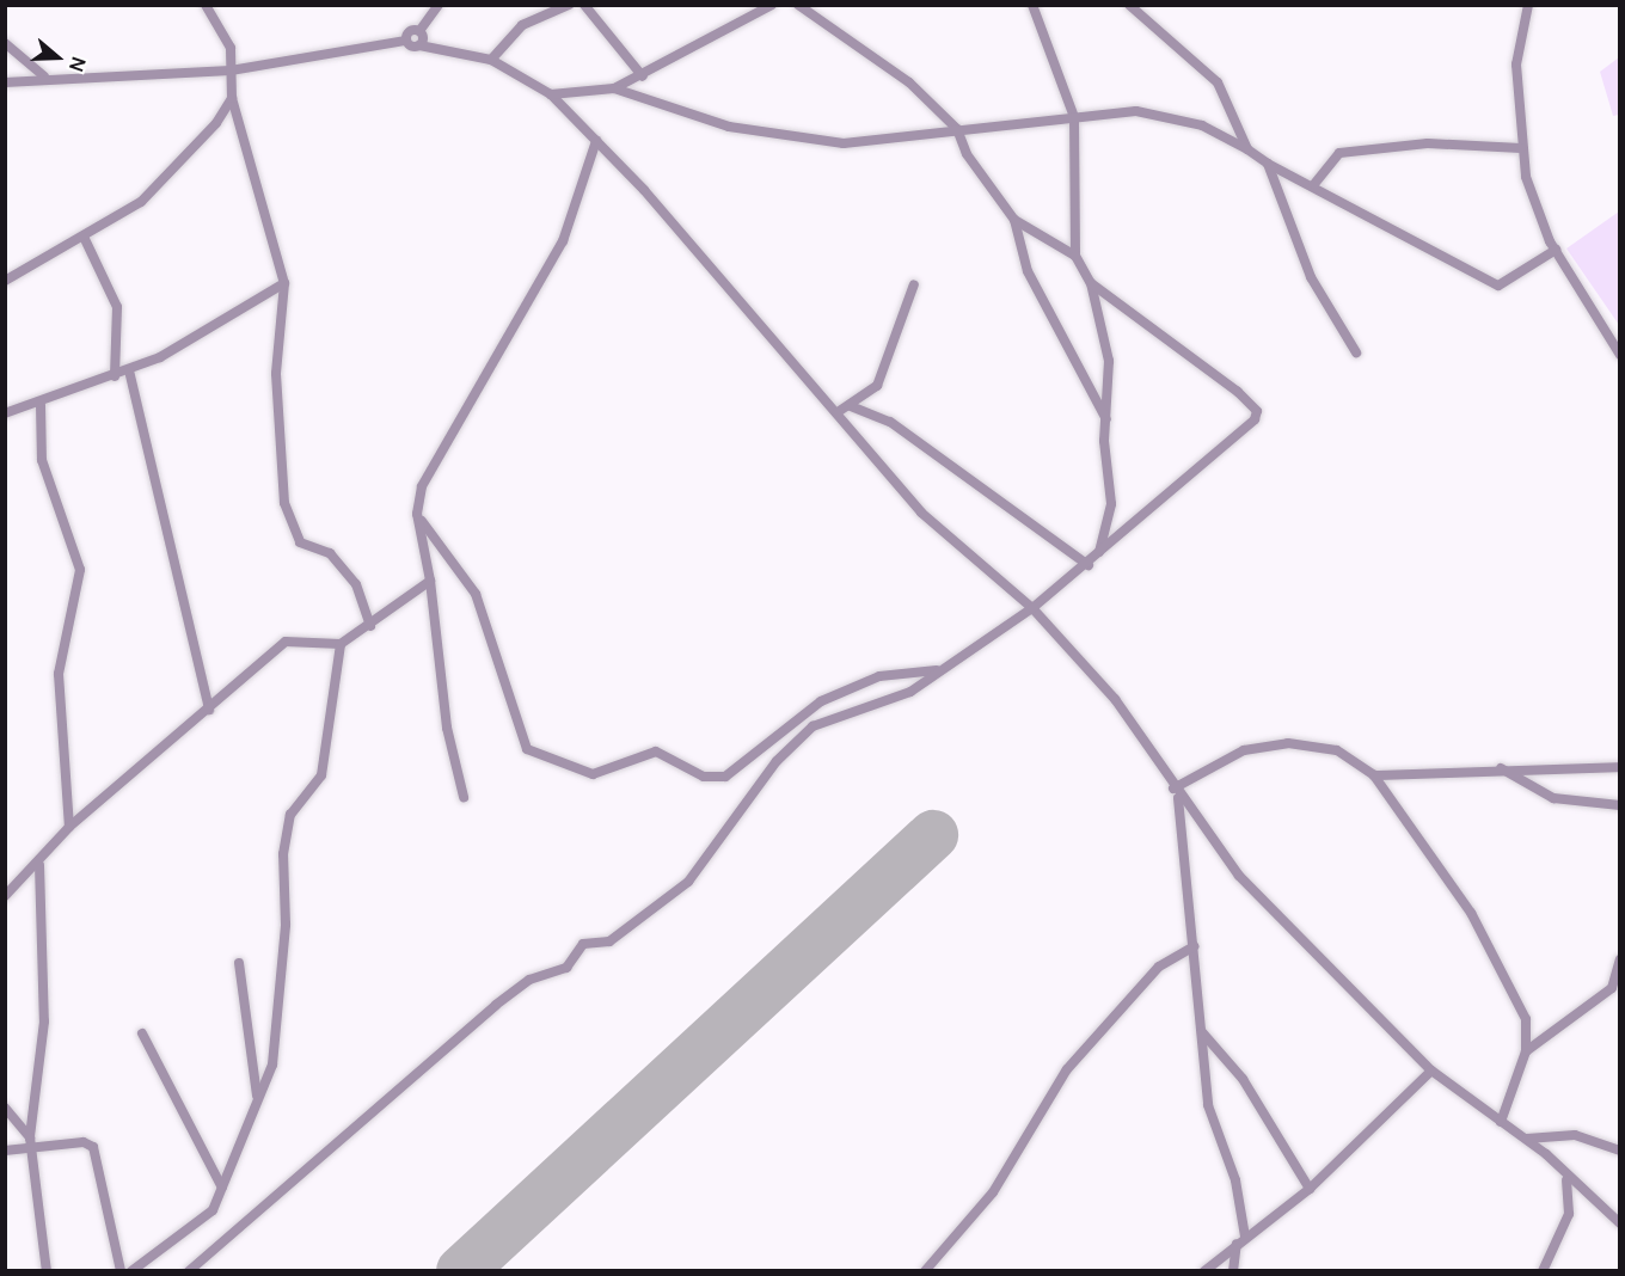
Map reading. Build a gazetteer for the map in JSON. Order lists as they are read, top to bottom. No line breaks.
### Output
{"north":"right"}
